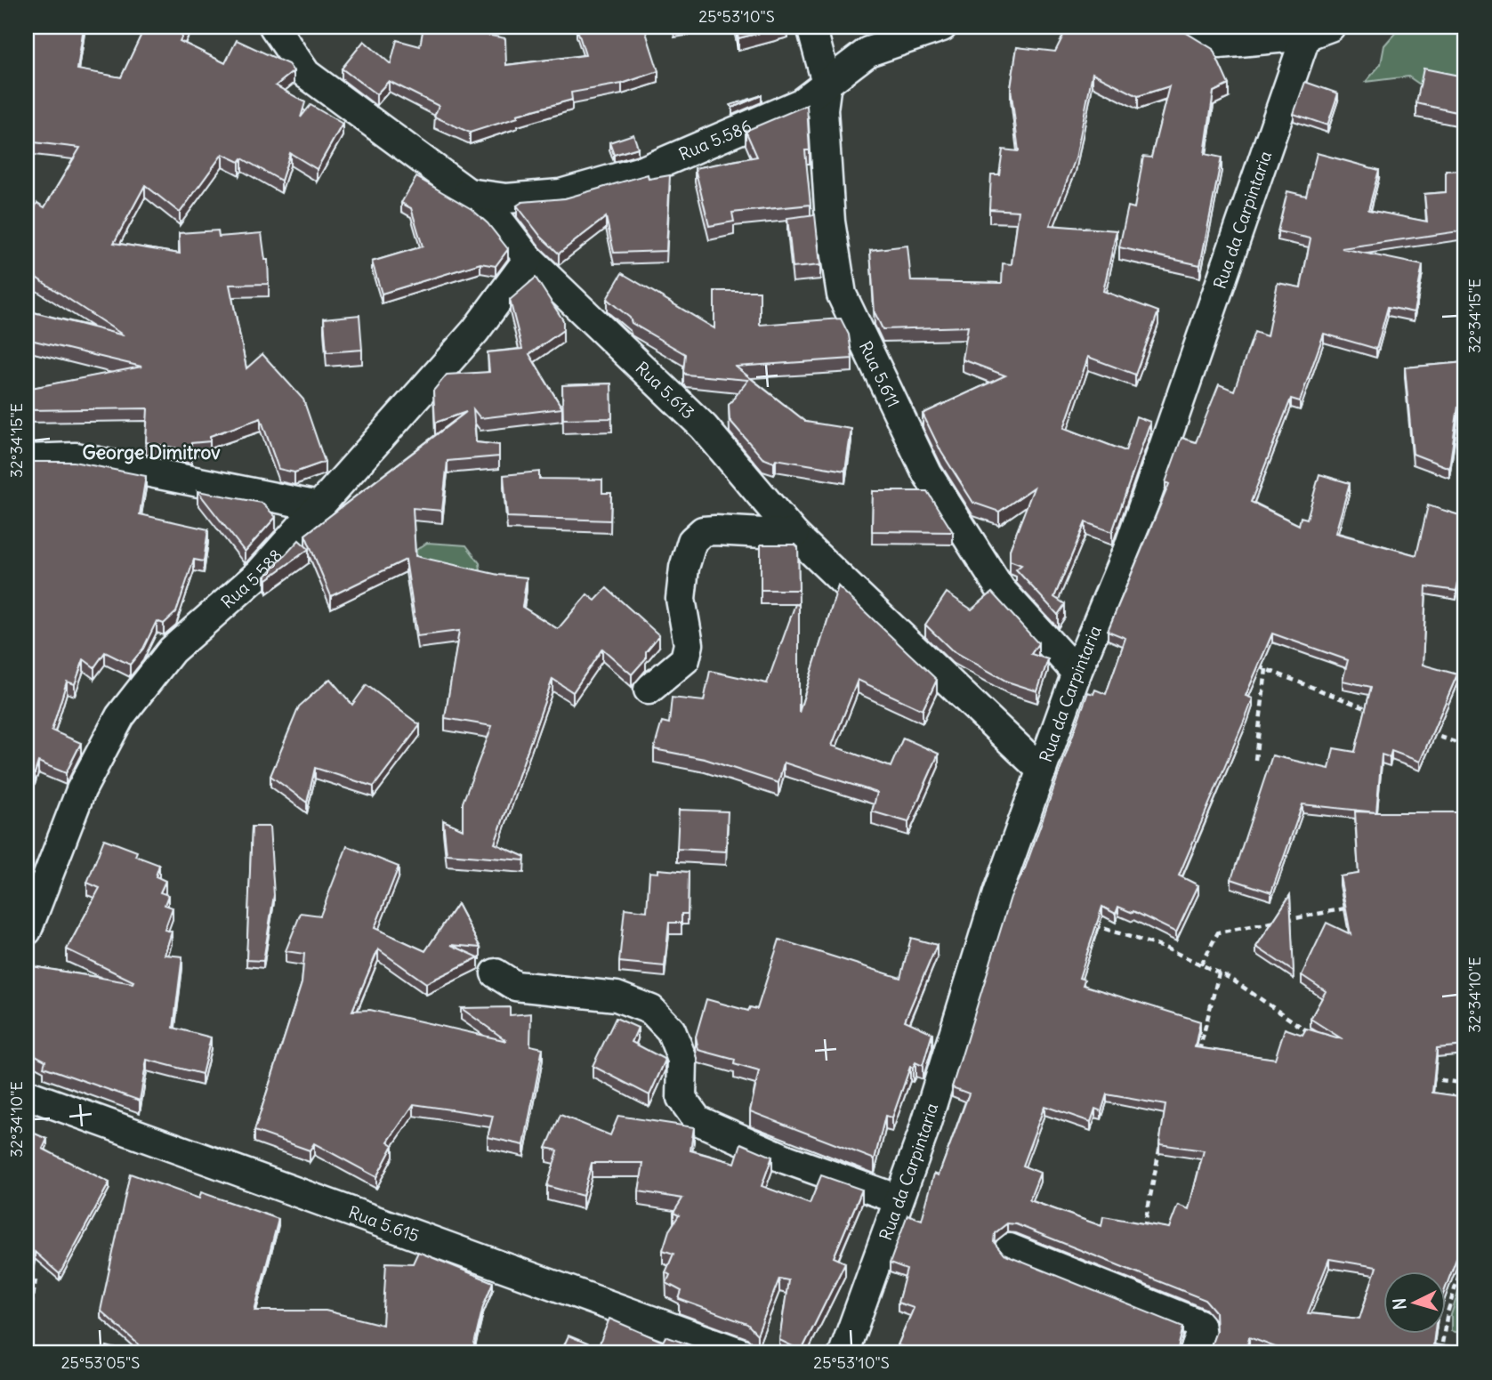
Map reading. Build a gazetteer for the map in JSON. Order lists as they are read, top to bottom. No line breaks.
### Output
{"streets":{"street":["Rua 5.586","Rua da Carpintaria","Rua 5.611","Rua 5.613","Rua 5.588","Rua 5.615"]},"crossings":[["Rua 5.586","Rua 5.611"],["Rua 5.586","Rua 5.613"],["Rua da Carpintaria","Rua 5.611"],["Rua da Carpintaria","Rua 5.613"],["Rua 5.613","Rua 5.588"]],"districts":["George Dimitrov"],"north":"left","coordinates":["25°53'10\"S","32°34'15\"E","32°34'10\"E","25°53'05\"S"]}
